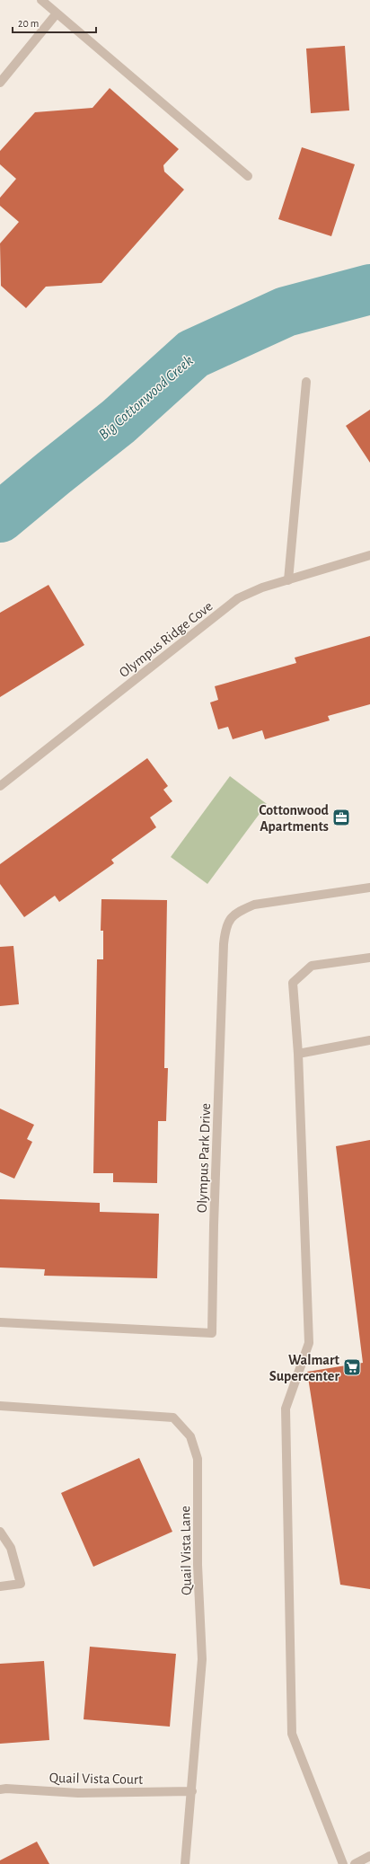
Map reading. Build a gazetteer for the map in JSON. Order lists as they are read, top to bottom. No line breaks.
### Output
{"streets":{"street":["Olympus Ridge Cove","Olympus Park Drive","Quail Vista Lane","Quail Vista Court"]},"crossings":[["Quail Vista Lane","Quail Vista Court"]],"water":["Big Cottonwood Creek"],"places":{"office":["Cottonwood Apartments"],"supermarket":["Walmart Supercenter"]},"scale_bar":"20 m"}
